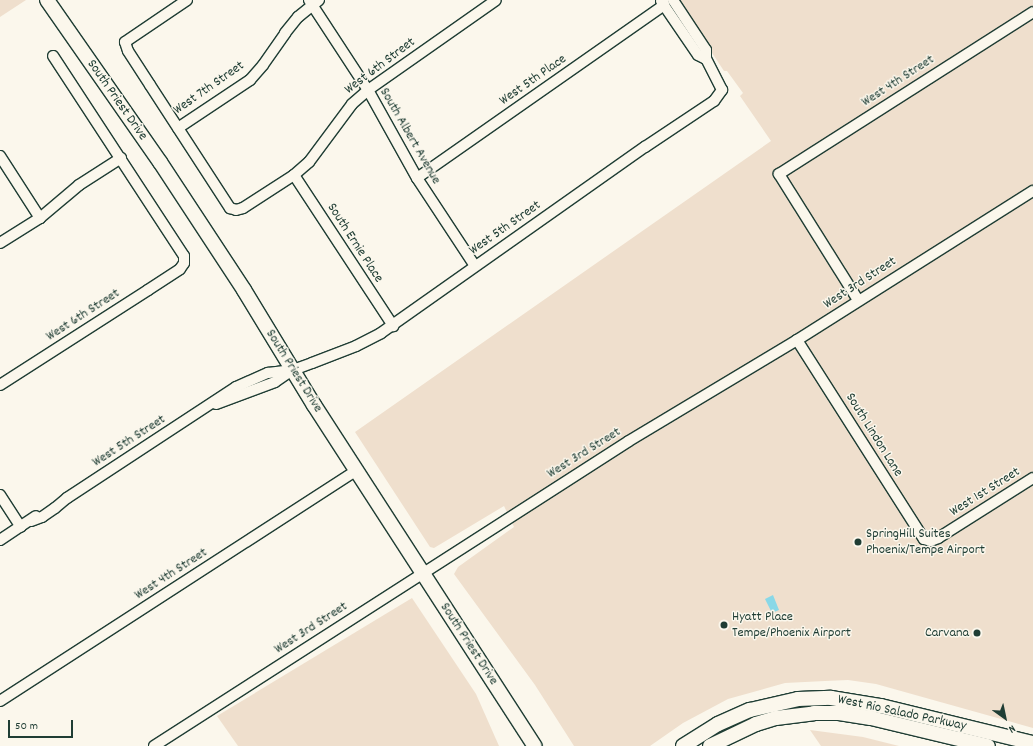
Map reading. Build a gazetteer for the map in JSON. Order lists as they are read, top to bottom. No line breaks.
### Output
{"streets":{"main road":["South Priest Drive","West Rio Salado Parkway"],"street":["West 6th Street","West 5th Place","West 4th Street","West 7th Street","South Albert Avenue","West 5th Street","South Ernie Place","West 3rd Street","South Lindon Lane","West 1st Street"]},"crossings":[["West 6th Street","West 7th Street"],["West 6th Street","South Priest Drive"],["West 6th Street","South Albert Avenue"],["West 6th Street","South Ernie Place"],["West 5th Place","South Albert Avenue"],["West 4th Street","South Priest Drive"],["West 4th Street","West 3rd Street"],["West 7th Street","South Albert Avenue"],["South Priest Drive","West 5th Street"],["South Priest Drive","West 3rd Street"],["South Albert Avenue","West 5th Street"],["West 5th Street","South Ernie Place"],["West 3rd Street","South Lindon Lane"],["South Lindon Lane","West 1st Street"]],"places":["SpringHill Suites Phoenix/Tempe Airport","Hyatt Place Tempe/Phoenix Airport","Carvana"],"scale_bar":"50 m","north":"bottom right"}
